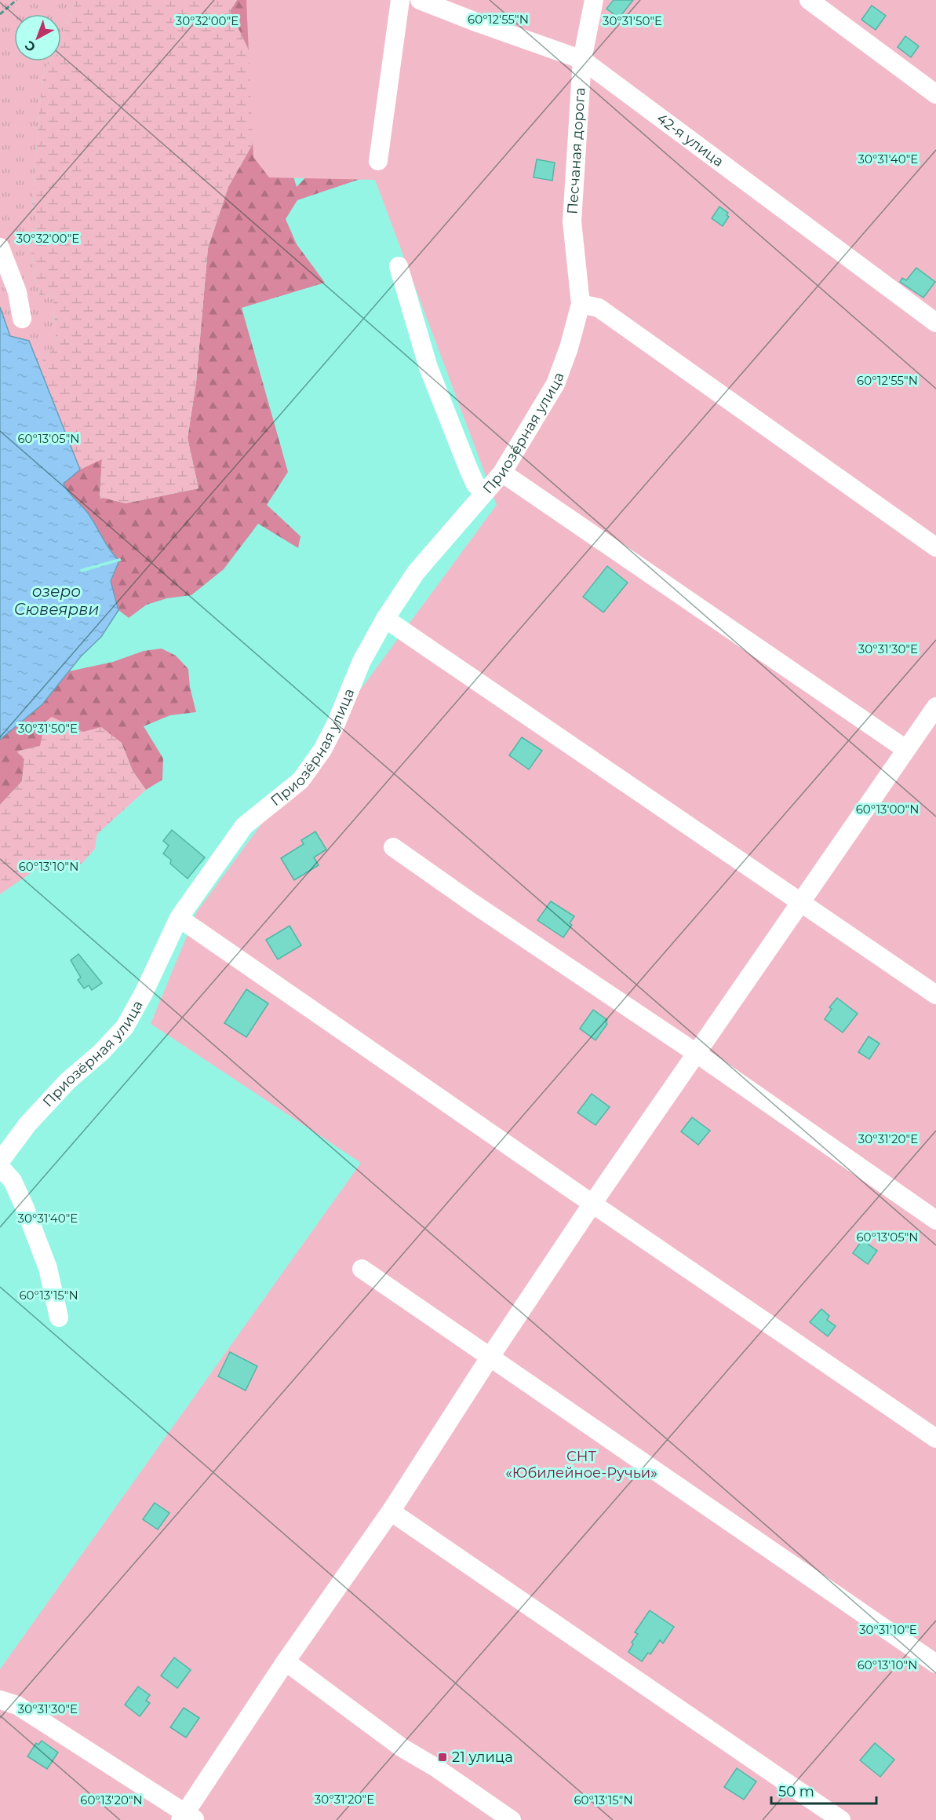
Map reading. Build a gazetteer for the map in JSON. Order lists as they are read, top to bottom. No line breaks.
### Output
{"streets":{"street":["42-я улица","Песчаная дорога","Приозёрная улица"]},"crossings":[["42-я улица","Песчаная дорога"],["Песчаная дорога","Приозёрная улица"]],"water":["озеро Сювеярви"],"parks":["СНТ «Юбилейное-Ручьи»"],"places":{"transit":["21 улица"]},"scale_bar":"50 m","north":"bottom left","coordinates":["60°12'55\"N","30°32'00\"E","30°31'50\"E","30°31'40\"E","60°13'05\"N","30°31'30\"E","60°13'00\"N","60°13'10\"N","30°31'20\"E","60°13'15\"N","30°31'10\"E","60°13'20\"N"]}
